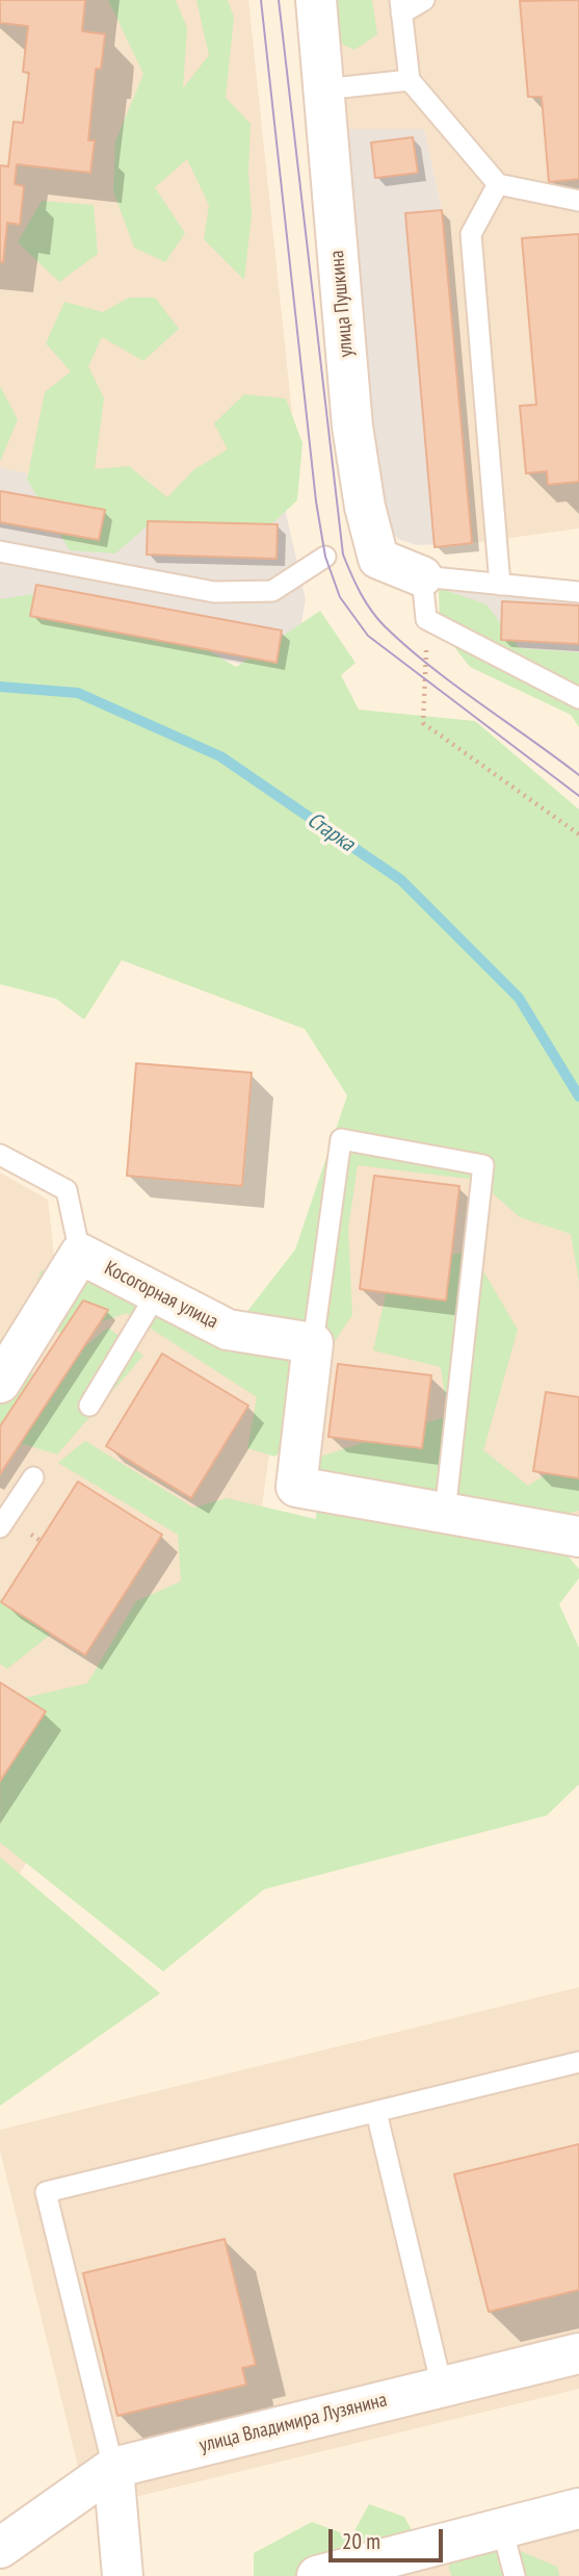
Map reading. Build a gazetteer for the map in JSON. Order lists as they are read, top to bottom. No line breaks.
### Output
{"streets":{"street":["улица Пушкина","Косогорная улица","улица Владимира Лузянина"]},"water":["Старка"],"scale_bar":"20 m"}
